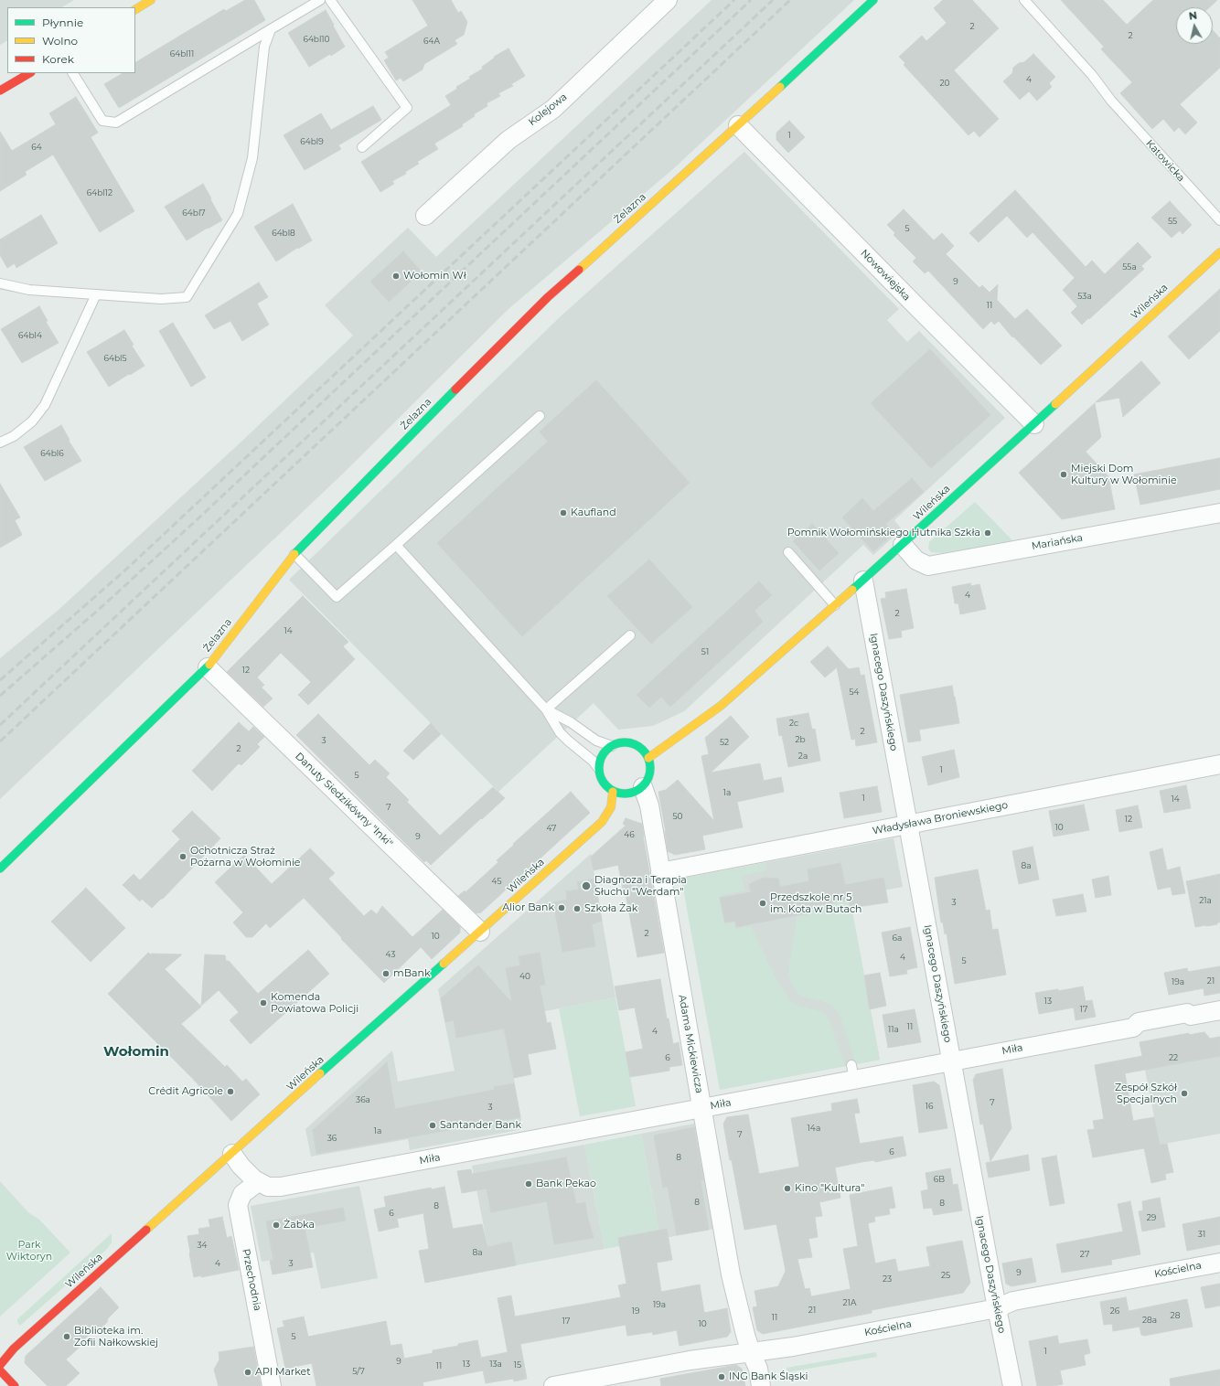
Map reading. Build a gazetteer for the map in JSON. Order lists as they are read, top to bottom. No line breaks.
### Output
{"streets":{"street":["Kolejowa","Żelazna","Nowowiejska","Wileńska","Mariańska","Ignacego Daszyńskiego","Danuty Siedzikówny \"Inki\"","Władysława Broniewskiego","Adama Mickiewicza","Miła","Kościelna","Przechodnia"],"lane":["Katowicka"]},"crossings":[["Żelazna","Nowowiejska"],["Żelazna","Danuty Siedzikówny \"Inki\""],["Nowowiejska","Wileńska"],["Wileńska","Mariańska"],["Wileńska","Ignacego Daszyńskiego"],["Wileńska","Danuty Siedzikówny \"Inki\""],["Wileńska","Adama Mickiewicza"],["Wileńska","Miła"],["Ignacego Daszyńskiego","Władysława Broniewskiego"],["Ignacego Daszyńskiego","Miła"],["Ignacego Daszyńskiego","Kościelna"],["Władysława Broniewskiego","Adama Mickiewicza"],["Adama Mickiewicza","Miła"],["Adama Mickiewicza","Kościelna"],["Miła","Przechodnia"]],"districts":["Wołomin"],"parks":["Park Wiktoryn"],"places":["Wołomin Wł","Miejski Dom Kultury w Wołominie","Kaufland","Pomnik Wołomińskiego Hutnika Szkła","Ochotnicza Straż Pożarna w Wołominie","Diagnoza i Terapia Słuchu \"Werdam\"","Przedszkole nr 5 im. Kota w Butach","Alior Bank","Szkoła Żak","mBank","Komenda Powiatowa Policji","Crédit Agricole","Zespół Szkół Specjalnych","Santander Bank","Bank Pekao","Kino \"Kultura\"","Żabka","Biblioteka im. Zofii Nałkowskiej","API Market","ING Bank Śląski"],"house_numbers":["2","2","64bl10","64A","64bl11","4","20","1","64bl9","64","64bl12","64bl7","55","5","64bl8","55a","9","53a","11","64bl4","64bl5","64bl6","4","2","14","51","12","54","2c","2","2b","3","52","2","2a","1","5","1a","1","14","7","50","12","10","47","46","9","8a","45","21a","3","2","10","6a","43","4","5","40","21","19a","13","17","11","11a","4","6","22","36a","7","16","3","14a","1a","7","36","6","8","6B","8","8","8","6","29","31","34","8a","27","4","3","9","25","23","21A","19a","21","19","26","28","11","28a","17","10","5","1","9","13","13a","15","11","5/7"],"legend":["Płynnie","Wolno","Korek"],"north":"top"}
